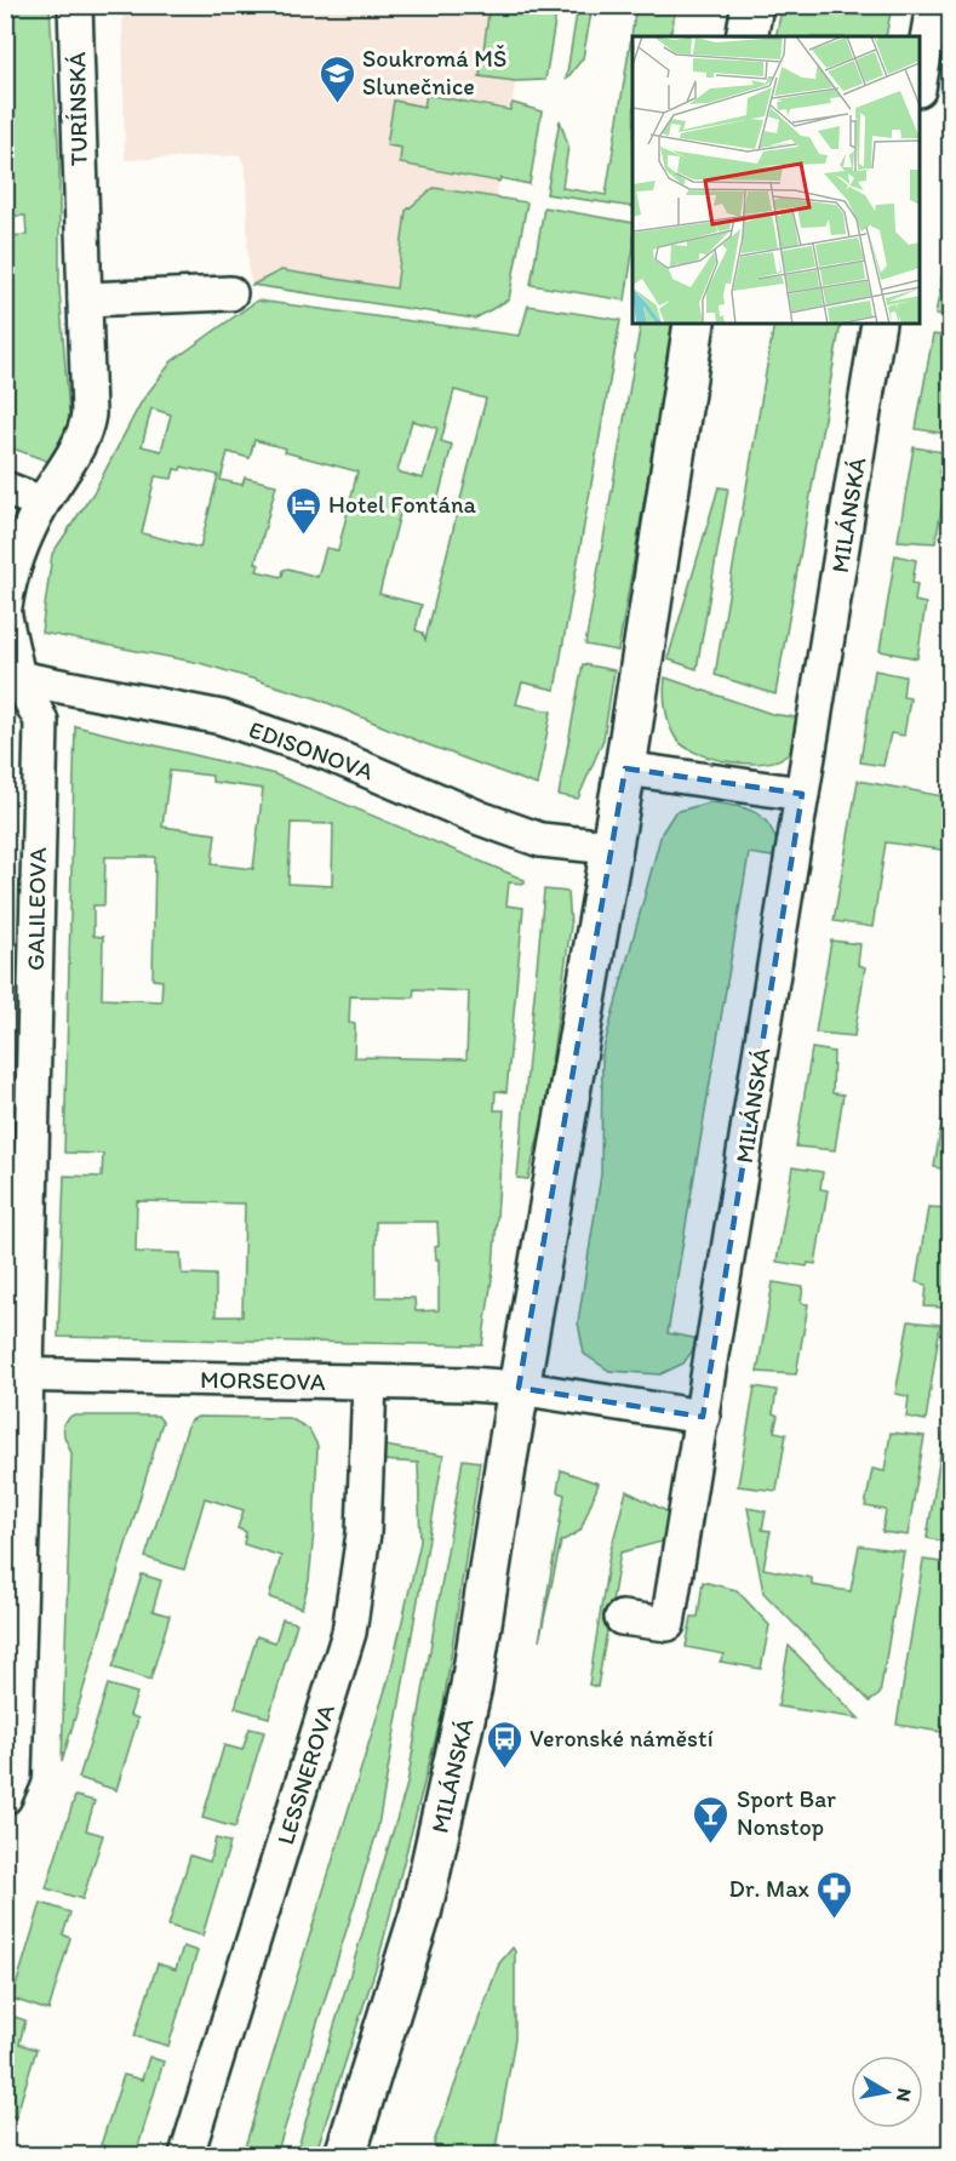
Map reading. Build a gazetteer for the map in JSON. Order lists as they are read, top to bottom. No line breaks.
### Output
{"streets":{"street":["TURÍNSKÁ","MILÁNSKÁ","EDISONOVA","GALILEOVA","MORSEOVA","LESSNEROVA"]},"crossings":[["MILÁNSKÁ","EDISONOVA"],["MILÁNSKÁ","MORSEOVA"],["EDISONOVA","GALILEOVA"],["GALILEOVA","MORSEOVA"],["MORSEOVA","LESSNEROVA"]],"places":{"school or university":["Soukromá MŠ Slunečnice"],"hotel":["Hotel Fontána"],"bus stop":["Veronské náměstí"],"bar":["Sport Bar Nonstop"],"pharmacy":["Dr. Max"]},"north":"right"}
